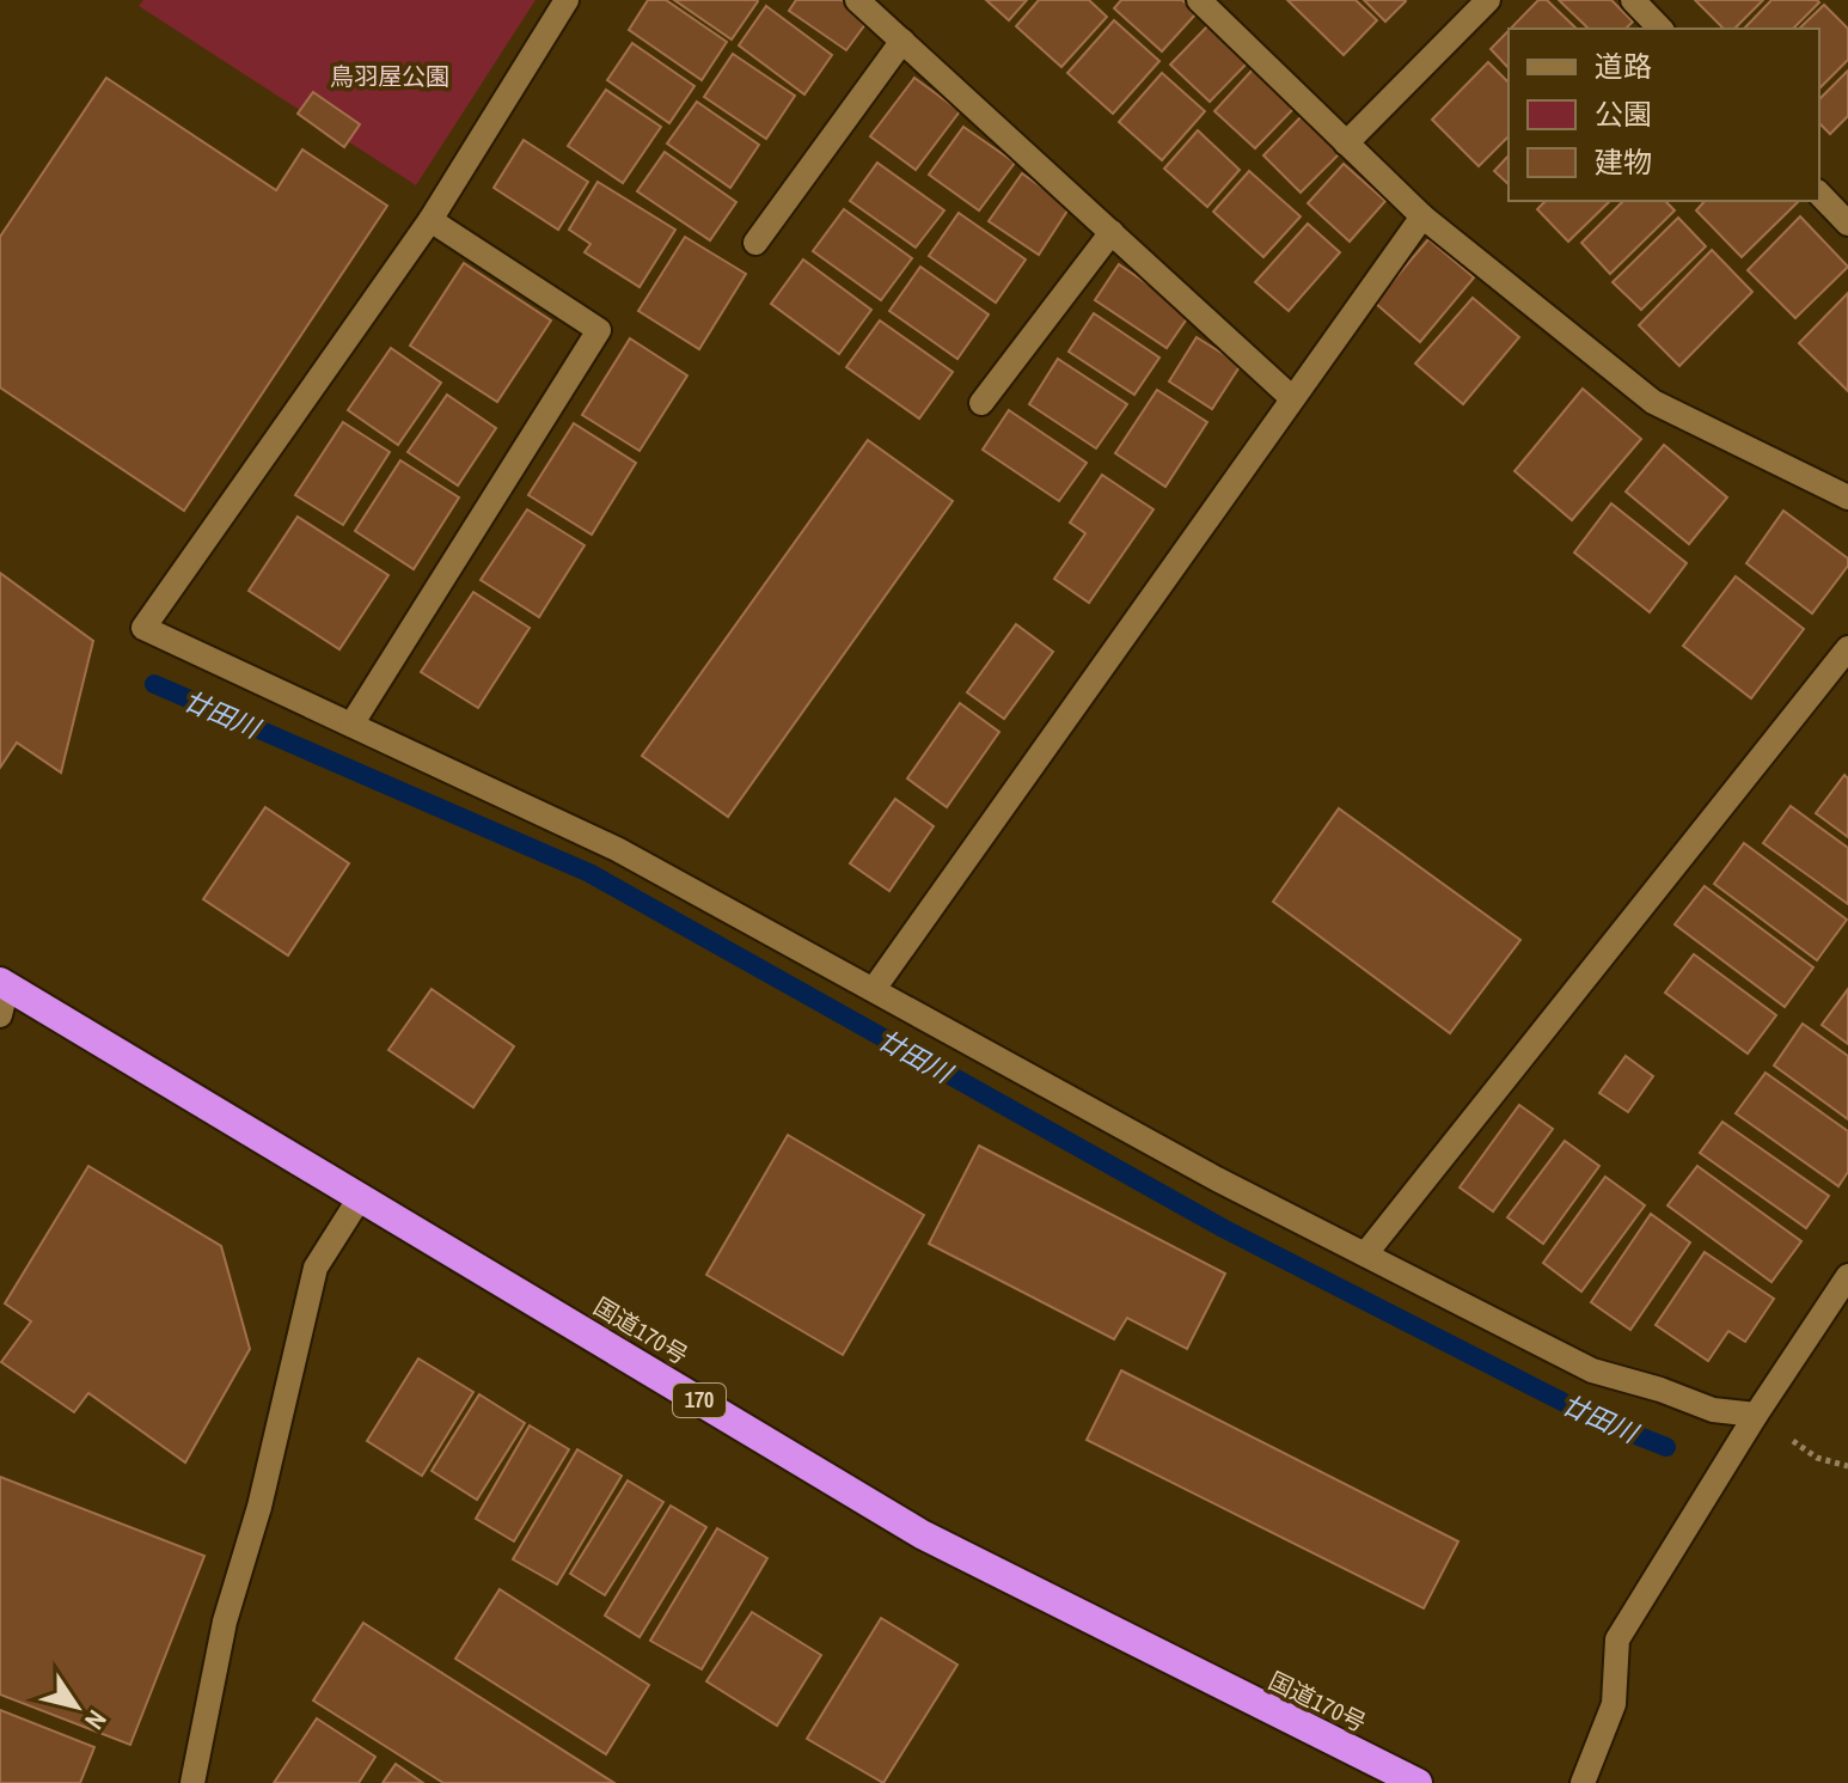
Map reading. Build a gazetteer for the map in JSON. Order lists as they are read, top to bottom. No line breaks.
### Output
{"streets":{"highway":["国道170号","170"]},"water":["廿田川"],"parks":["鳥羽屋公園"],"legend":["道路","公園","建物"],"north":"bottom right"}
